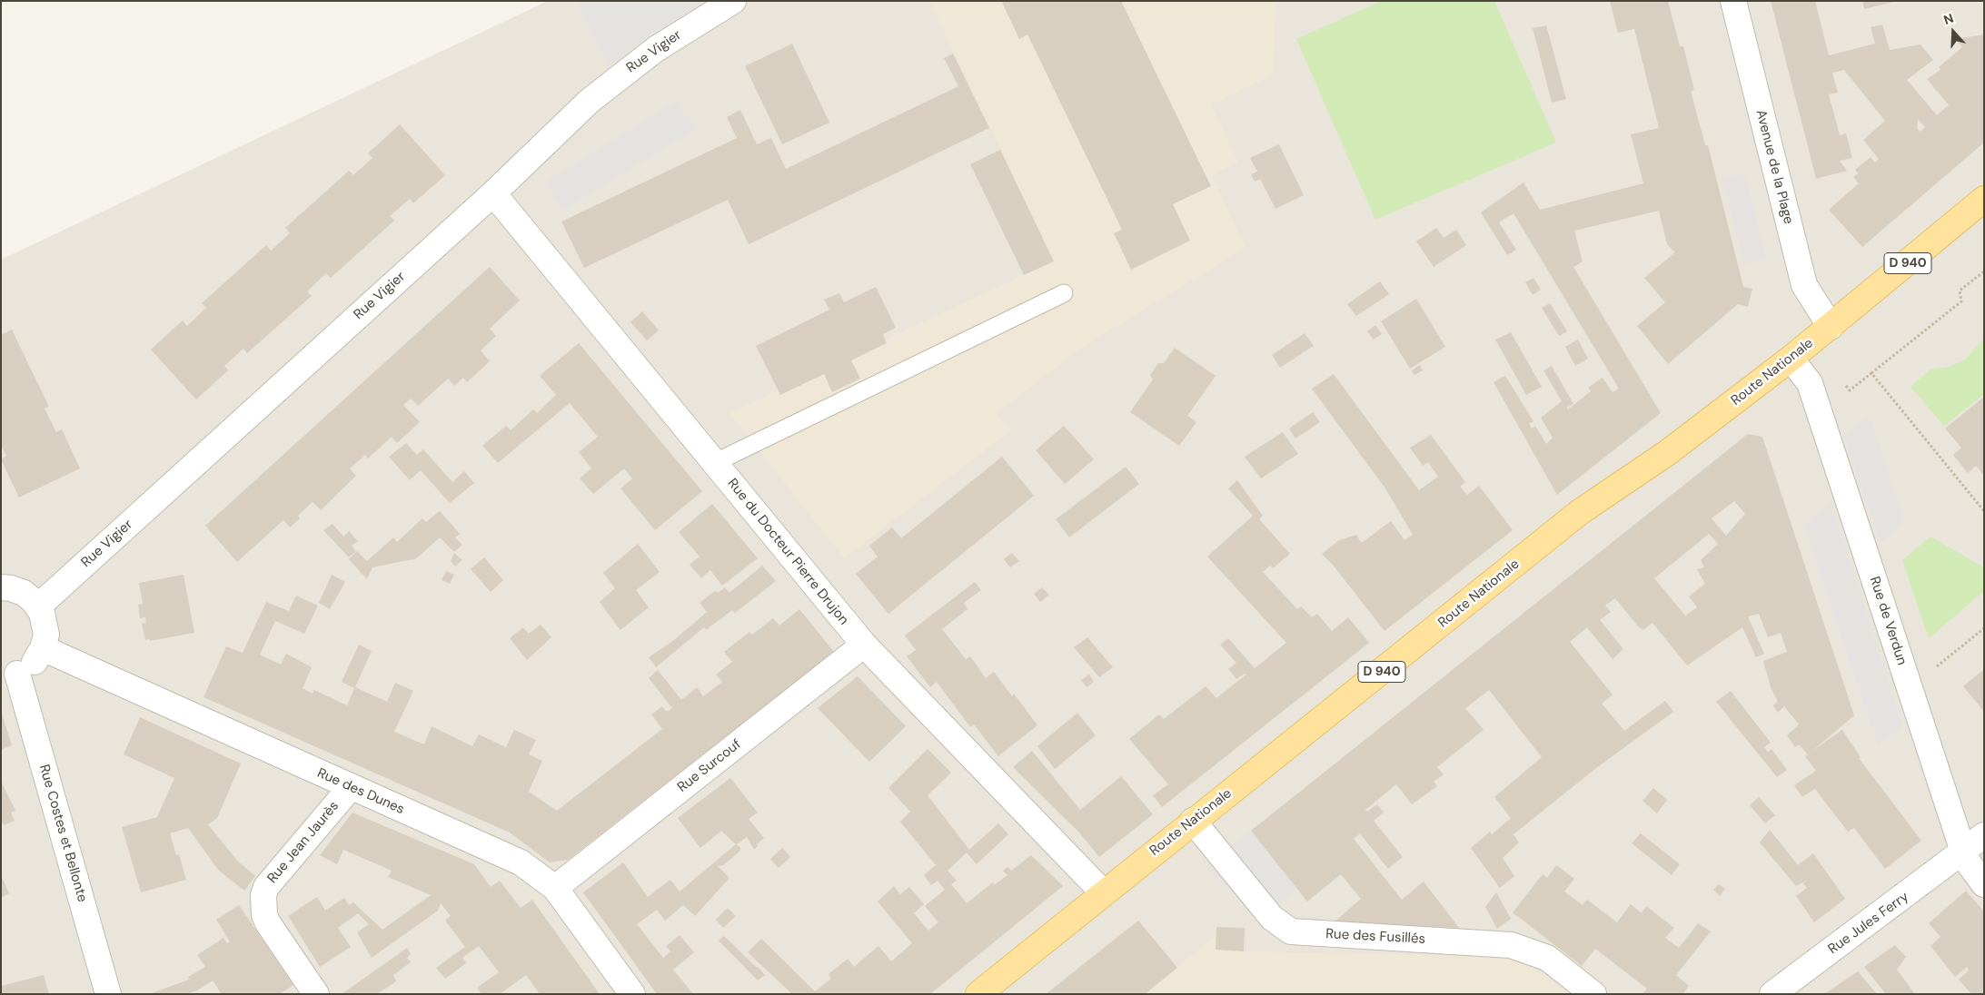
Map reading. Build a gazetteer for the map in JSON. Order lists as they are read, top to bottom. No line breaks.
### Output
{"streets":{"main road":["D 940","Route Nationale"],"street":["Rue Vigier","Avenue de la Plage","Rue du Docteur Pierre Drujon","Rue de Verdun","Rue Surcouf","Rue des Dunes","Rue Costes et Bellonte","Rue Jean Jaurès","Rue Jules Ferry","Rue des Fusillés"]},"crossings":[["Rue Vigier","Rue du Docteur Pierre Drujon"],["Avenue de la Plage","Route Nationale"],["Route Nationale","Rue du Docteur Pierre Drujon"],["Route Nationale","Rue de Verdun"],["Route Nationale","Rue des Fusillés"],["Rue du Docteur Pierre Drujon","Rue Surcouf"],["Rue de Verdun","Rue Jules Ferry"],["Rue Surcouf","Rue des Dunes"],["Rue des Dunes","Rue Jean Jaurès"]],"north":"top"}
